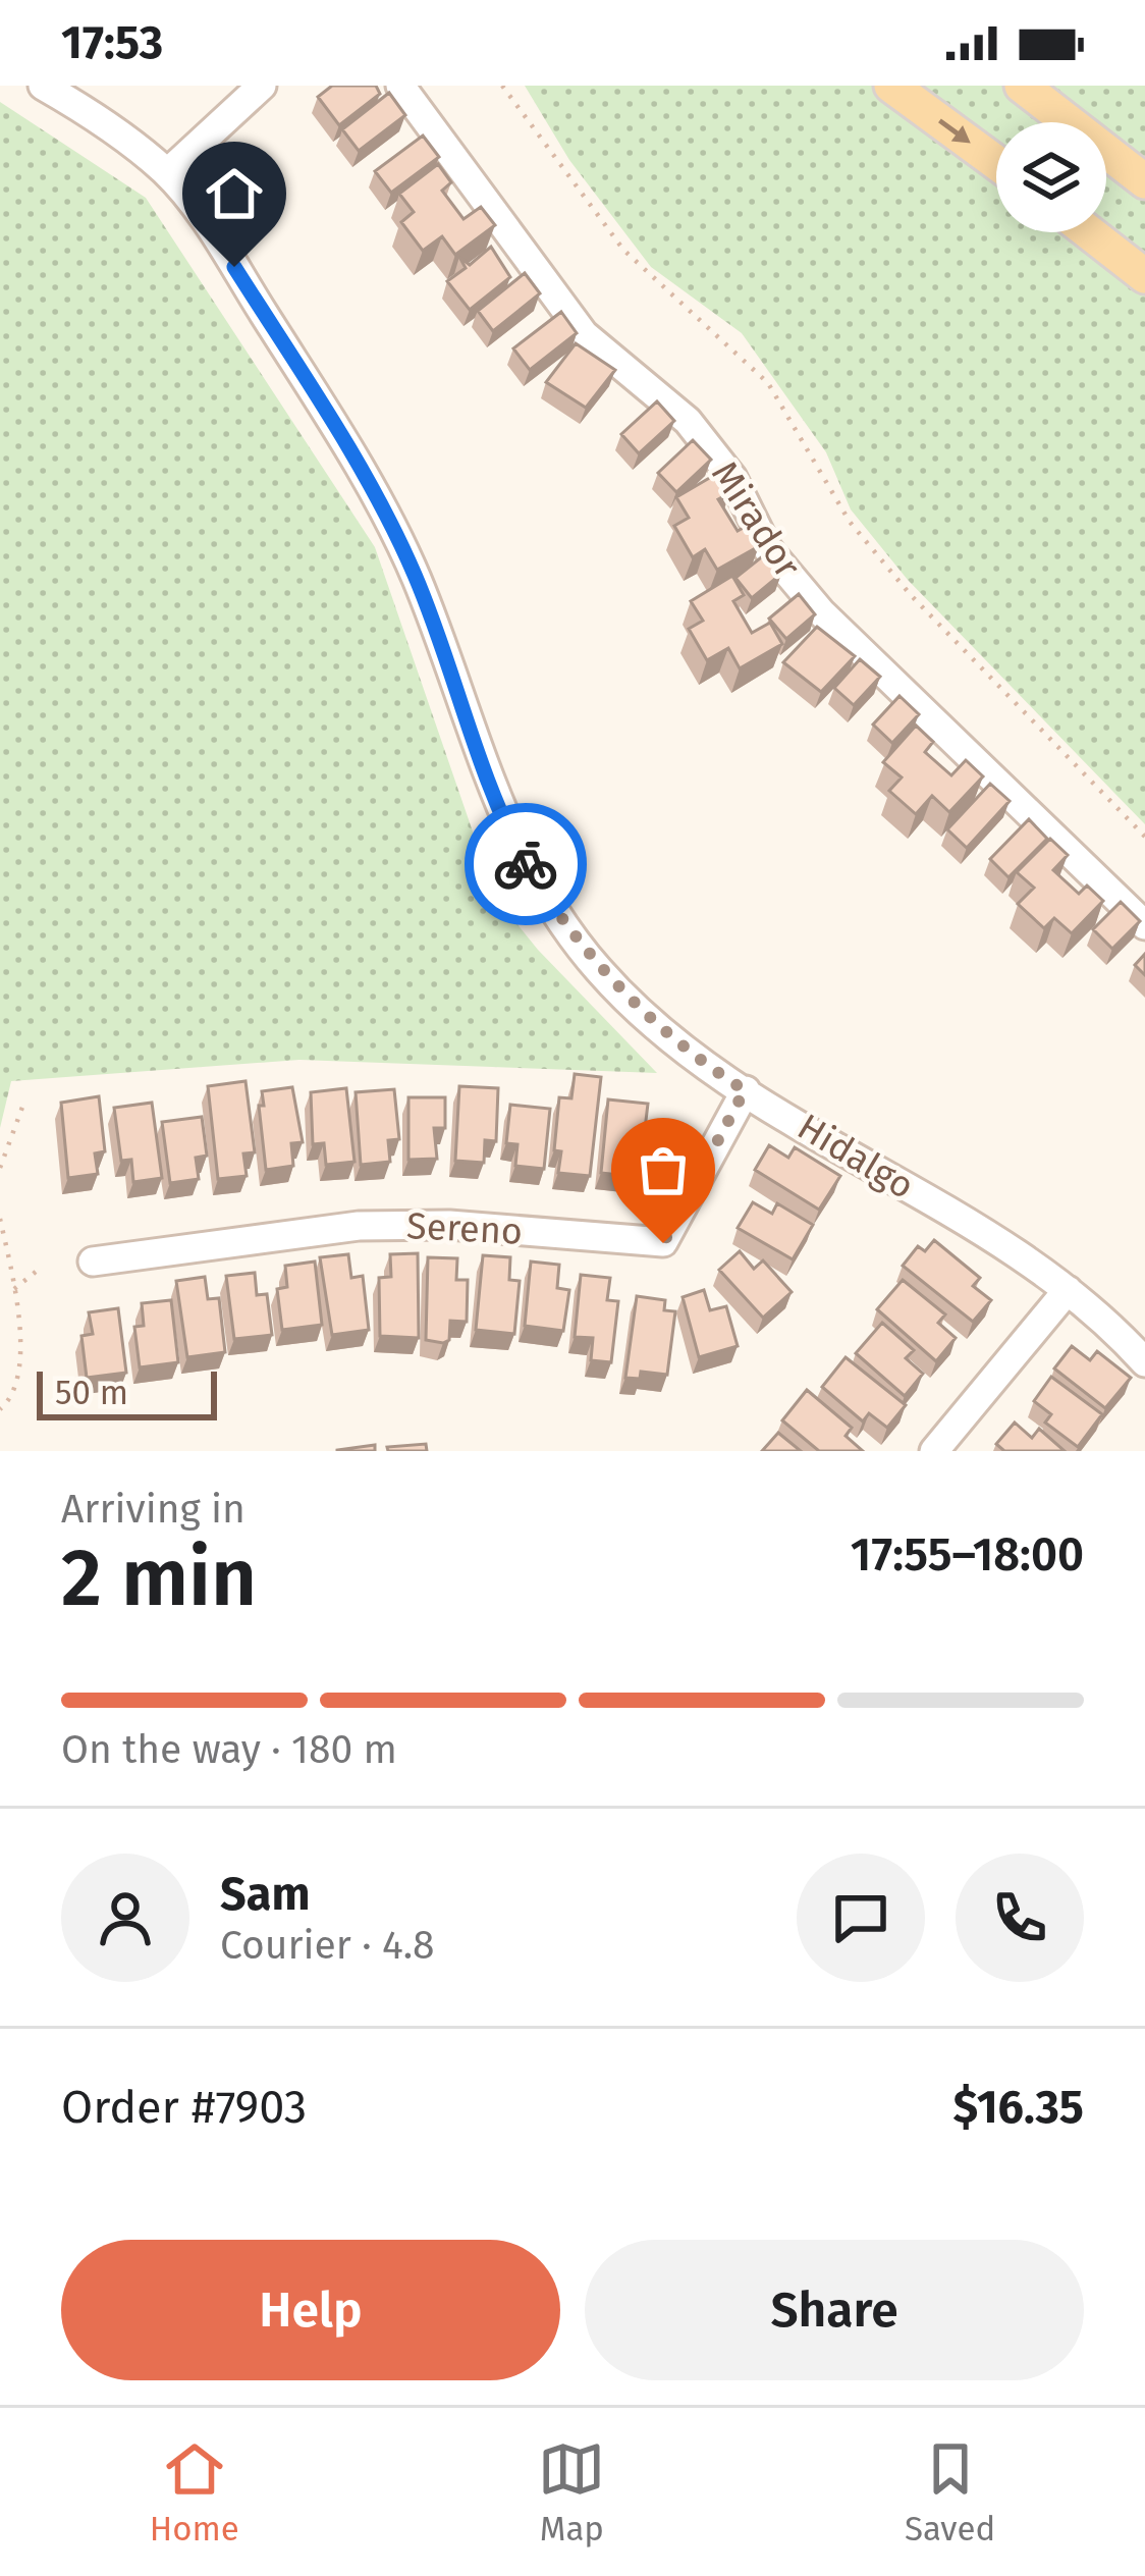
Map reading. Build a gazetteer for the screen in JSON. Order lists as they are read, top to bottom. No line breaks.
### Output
{"streets":{"street":["Mirador","Hidalgo","Sereno"]},"crossings":[["Hidalgo","Sereno"]],"scale_bar":"50 m","page":{"status":"17:53","scale":"50 m","heading":["2 min","Arriving in","17:55–18:00"],"panel":["Sam","Courier · 4.8","Order #7903","$16.35"],"bar":"On the way · 180 m","buttons":["Help","Share"],"tabs":["Home","Map","Saved"]}}
